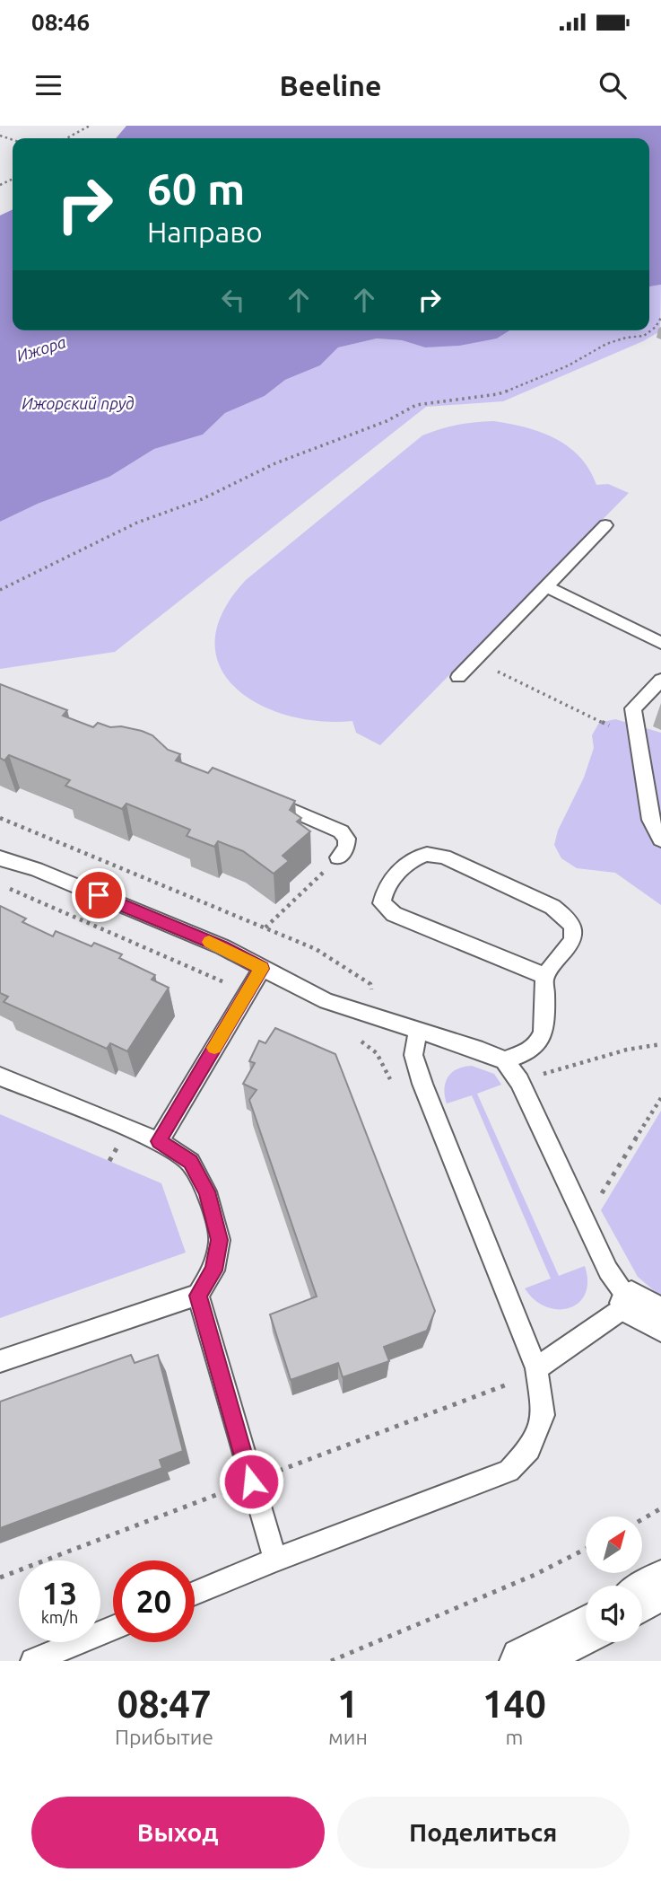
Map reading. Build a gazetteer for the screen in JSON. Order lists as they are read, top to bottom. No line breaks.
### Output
{"water":["Ижора","Ижорский пруд"],"north":"top right","page":{"status":"08:46","header":"Beeline","turn":["60 m","Направо"],"speed":"13 km/h","limit":"20","eta":["08:47","Прибытие","1","мин","140","m"],"buttons":["Выход","Поделиться"]}}
